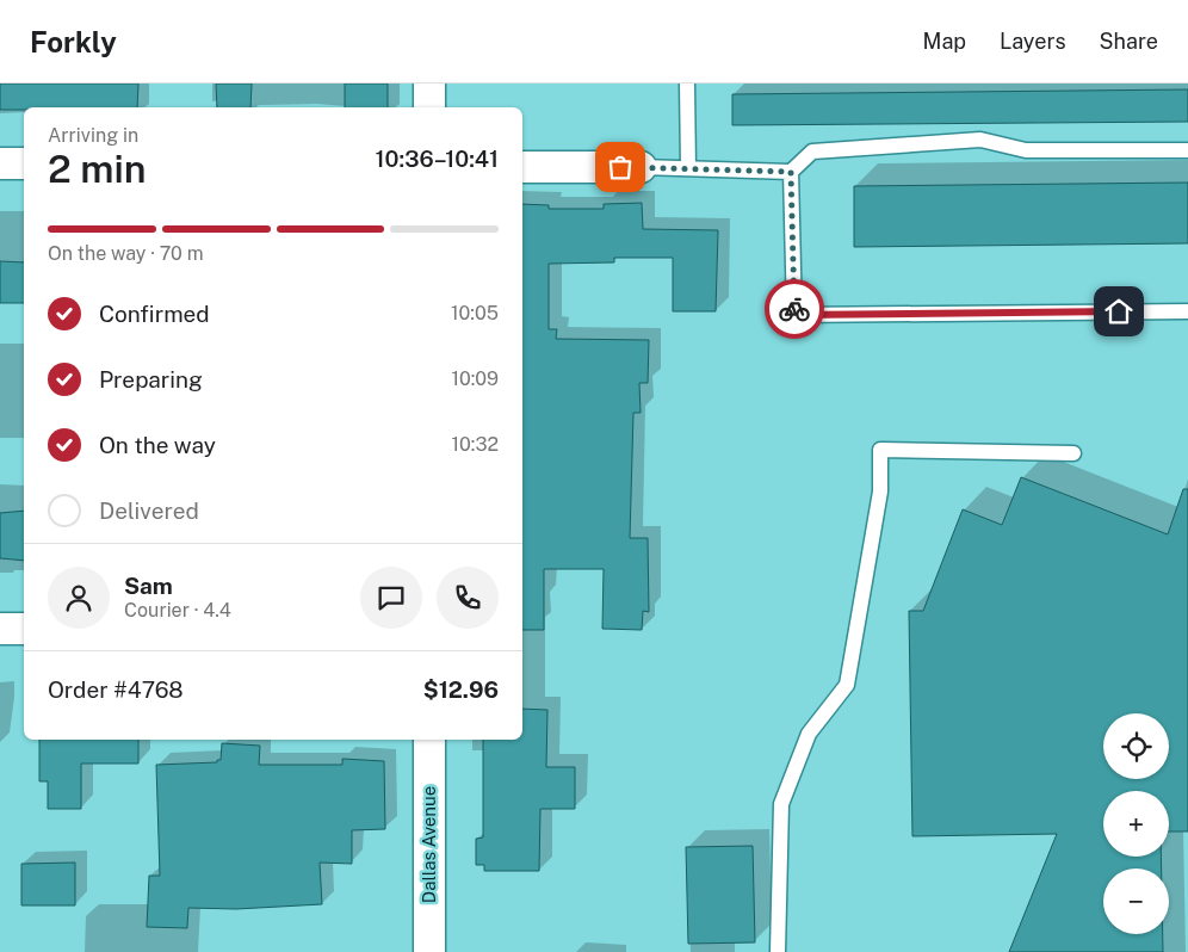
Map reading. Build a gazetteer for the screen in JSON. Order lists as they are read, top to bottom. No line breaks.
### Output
{"streets":{"street":["Dallas Avenue"]},"page":{"header":"Forkly","nav":["Map","Layers","Share"],"heading":["2 min","Arriving in","10:36–10:41"],"panel":["Sam","Courier · 4.4","Order #4768","$12.96"],"bar":"On the way · 70 m","list":[["Confirmed","10:05"],["Preparing","10:09"],["On the way","10:32"],"Delivered"],"map_buttons":["+","−"]}}
